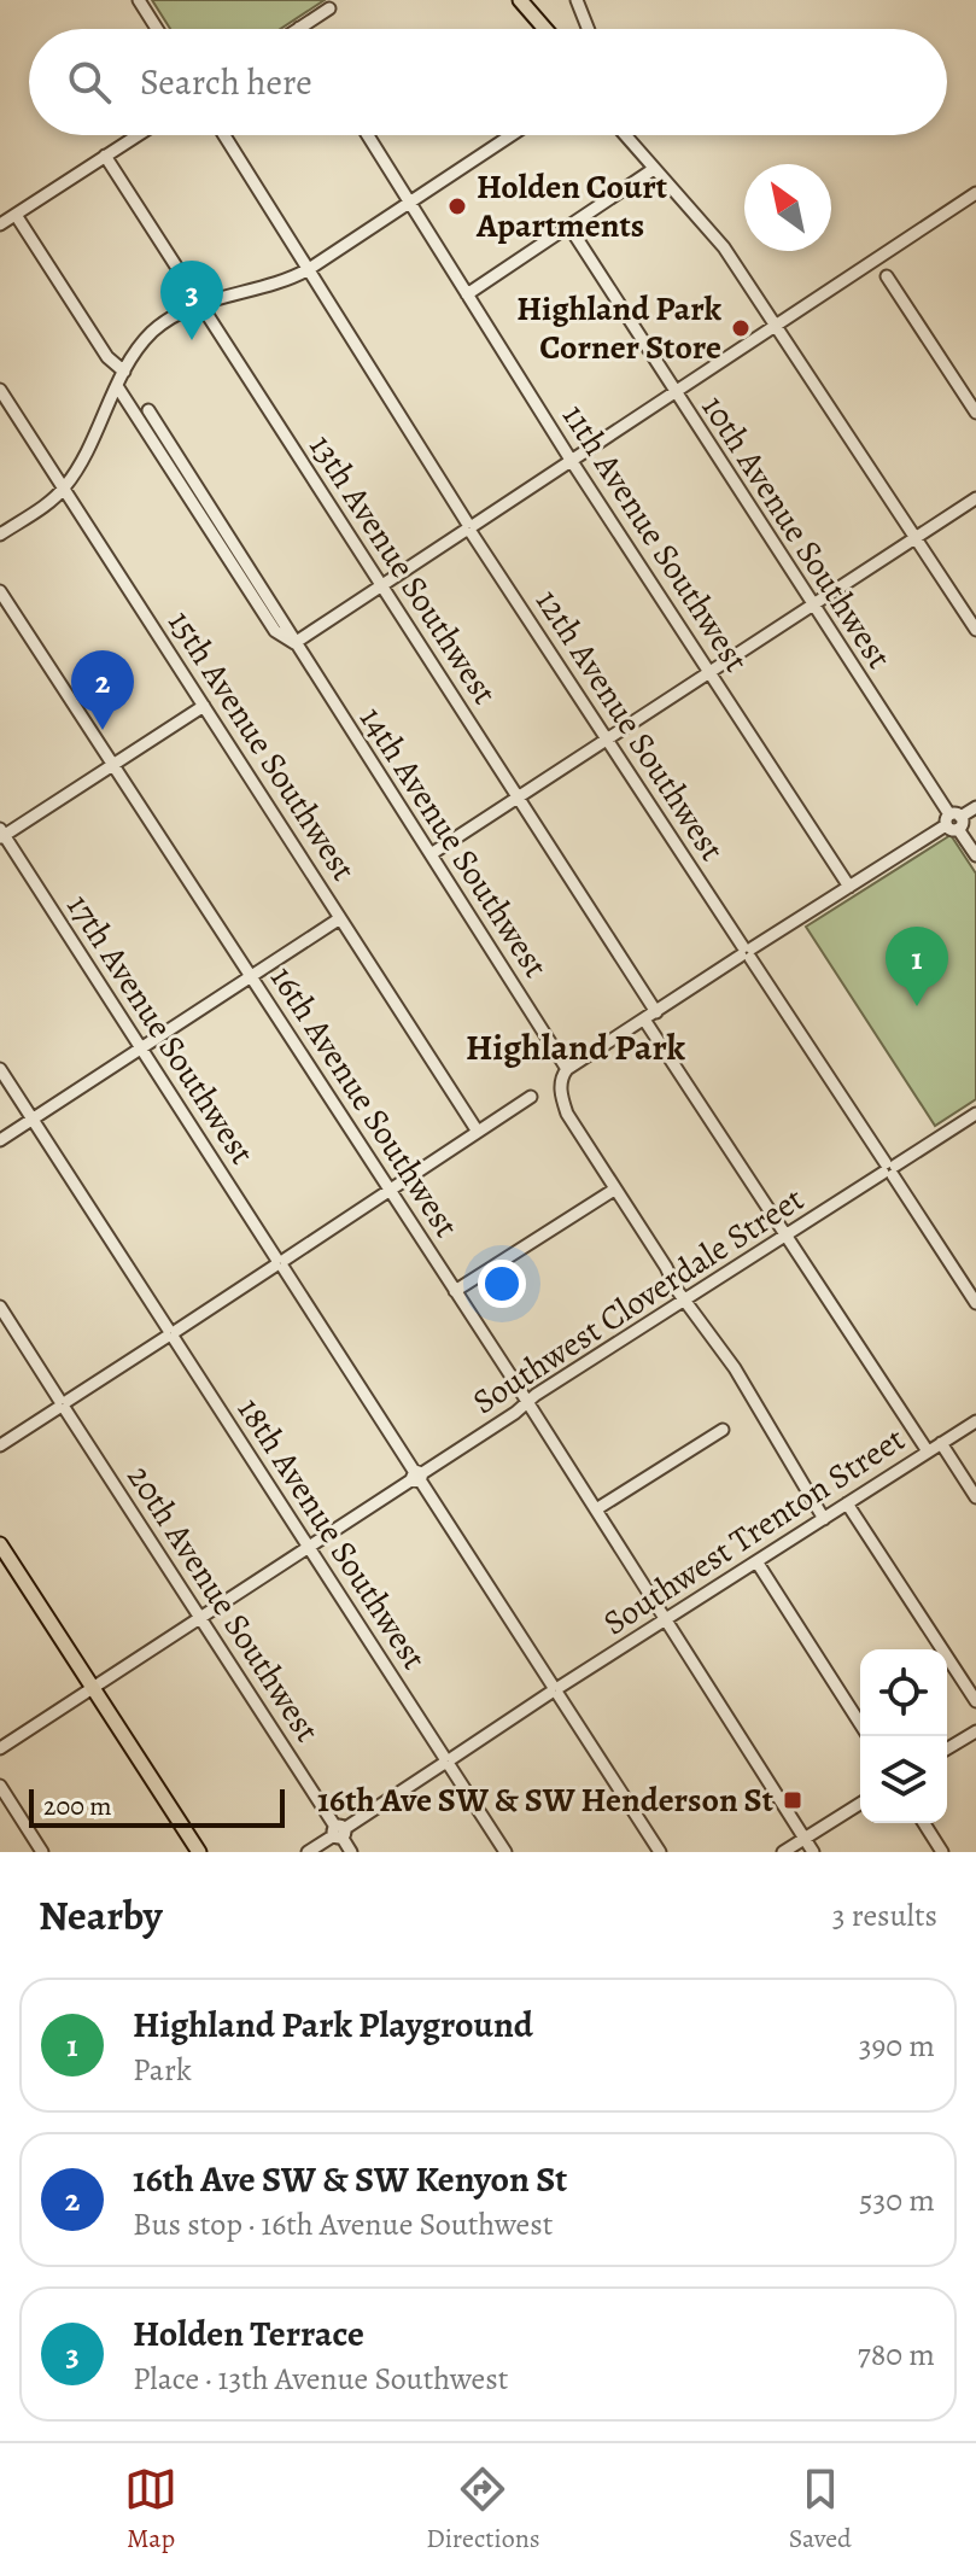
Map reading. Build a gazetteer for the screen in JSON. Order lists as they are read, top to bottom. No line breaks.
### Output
{"streets":{"street":["10th Avenue Southwest","11th Avenue Southwest","13th Avenue Southwest","12th Avenue Southwest","15th Avenue Southwest","14th Avenue Southwest","17th Avenue Southwest","16th Avenue Southwest","Southwest Cloverdale Street","Southwest Trenton Street","18th Avenue Southwest","20th Avenue Southwest"]},"crossings":[["12th Avenue Southwest","Southwest Cloverdale Street"],["17th Avenue Southwest","Southwest Cloverdale Street"],["17th Avenue Southwest","Southwest Trenton Street"],["16th Avenue Southwest","Southwest Cloverdale Street"],["16th Avenue Southwest","Southwest Trenton Street"],["Southwest Cloverdale Street","18th Avenue Southwest"],["Southwest Cloverdale Street","20th Avenue Southwest"],["Southwest Trenton Street","18th Avenue Southwest"],["Southwest Trenton Street","20th Avenue Southwest"]],"districts":["Highland Park"],"places":{"other":["Holden Court Apartments","Highland Park Corner Store"],"transit":["16th Ave SW & SW Henderson St"]},"scale_bar":"200 m","north":"top left","page":{"search":"Search here","pins":["3","2","1"],"scale":"200 m","heading":["Nearby","3 results"],"list":[{"mark":"1","name":"Highland Park Playground","note":"Park","value":"390 m"},{"mark":"2","name":"16th Ave SW & SW Kenyon St","note":"Bus stop · 16th Avenue Southwest","value":"530 m"},{"mark":"3","name":"Holden Terrace","note":"Place · 13th Avenue Southwest","value":"780 m"}],"nav":["Map","Directions","Saved"]}}
